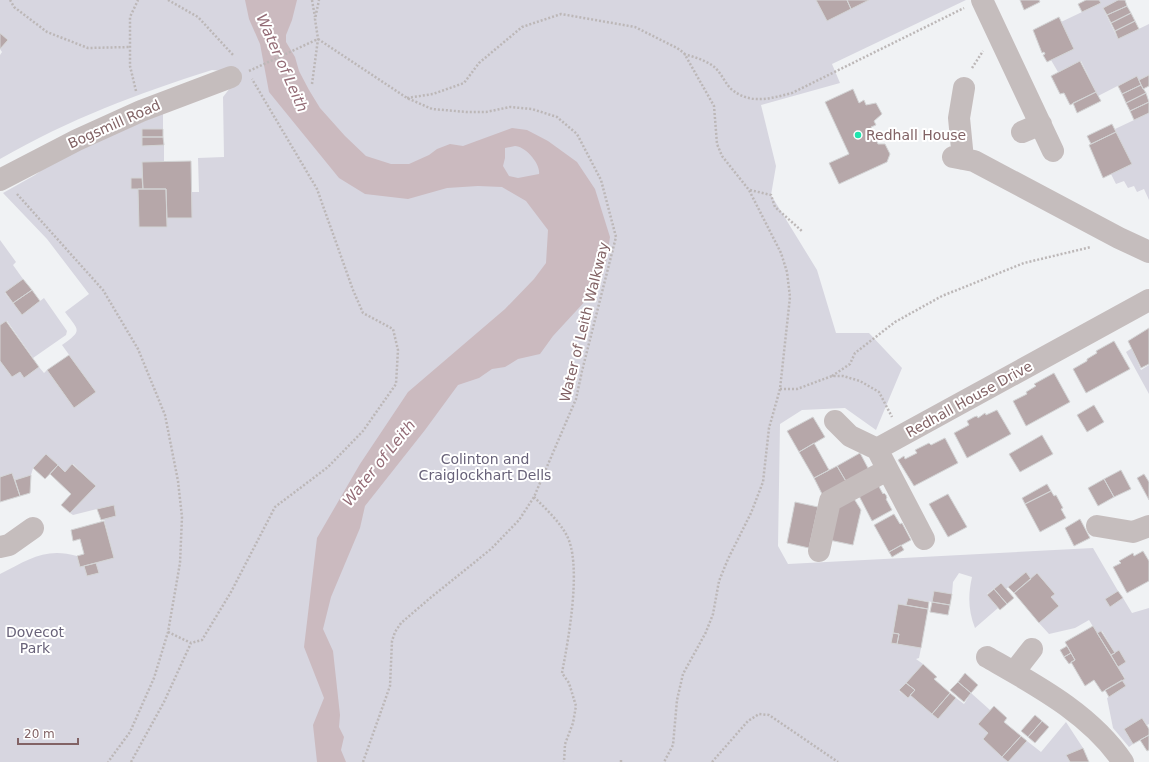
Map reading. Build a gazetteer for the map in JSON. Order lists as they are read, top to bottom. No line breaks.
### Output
{"streets":{"street":["Bogsmill Road","Redhall House Drive"],"path":["Water of Leith Walkway"]},"water":["Water of Leith"],"parks":["Colinton and Craiglockhart Dells","Dovecot Park"],"places":["Redhall House"],"scale_bar":"20 m"}
